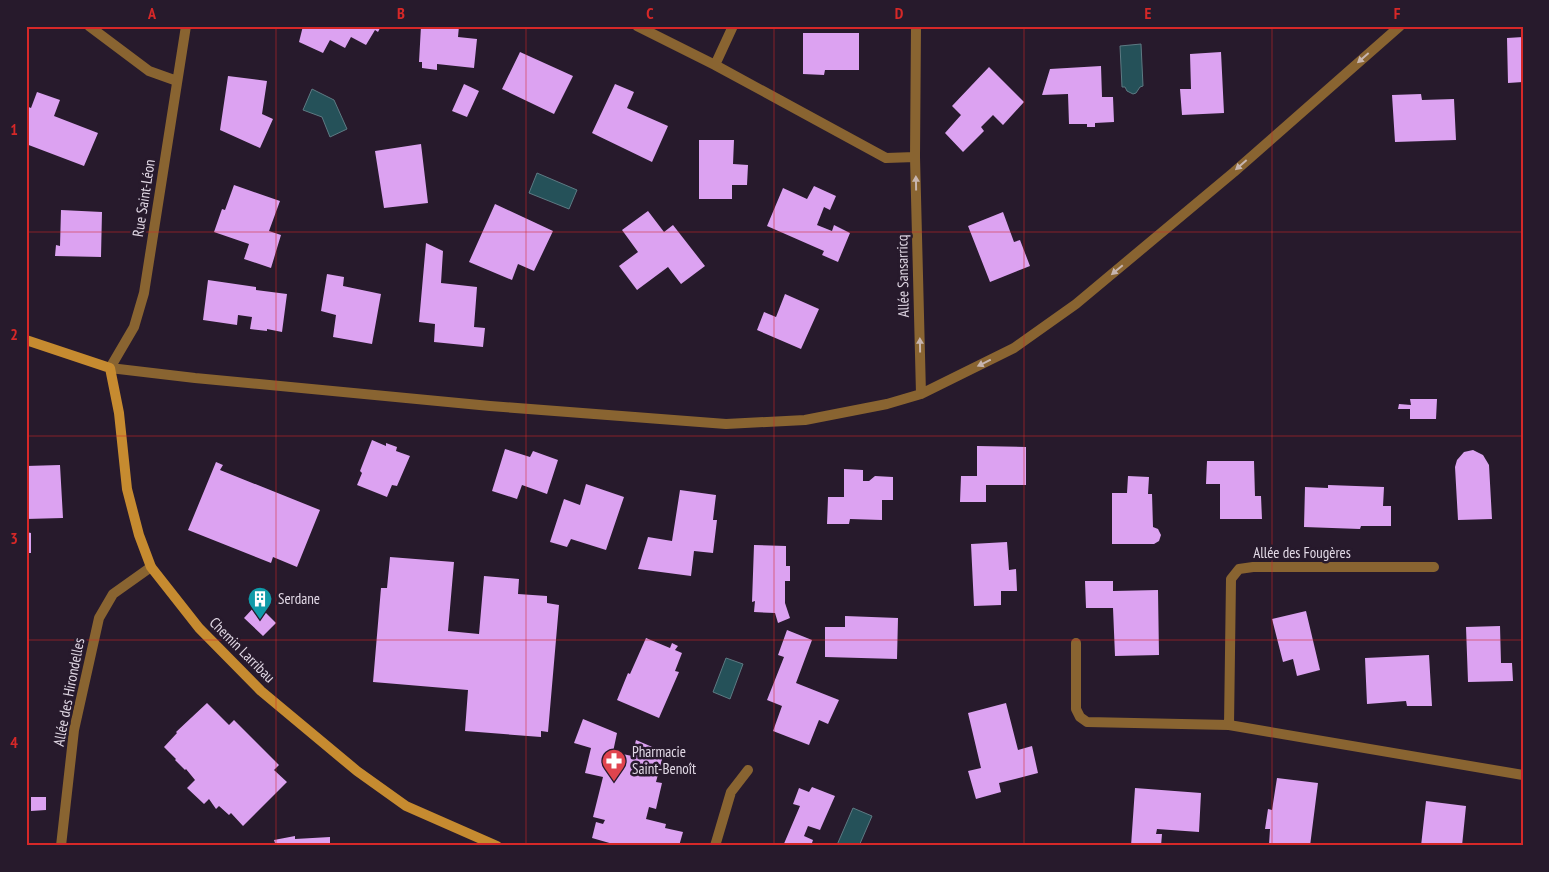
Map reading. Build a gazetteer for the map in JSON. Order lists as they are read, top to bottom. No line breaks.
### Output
{"streets":{"street":["Rue Saint-Léon","Allée Sansarricq","Allée des Fougères","Chemin Larribau","Allée des Hirondelles"]},"crossings":[["Rue Saint-Léon","Chemin Larribau"],["Chemin Larribau","Allée des Hirondelles"]],"one_way":["Allée Sansarricq"],"places":{"building":["Serdane"],"pharmacy":["Pharmacie Saint-Benoît"]},"grid":{"columns":["A","B","C","D","E","F"],"rows":["1","2","3","4"]}}
